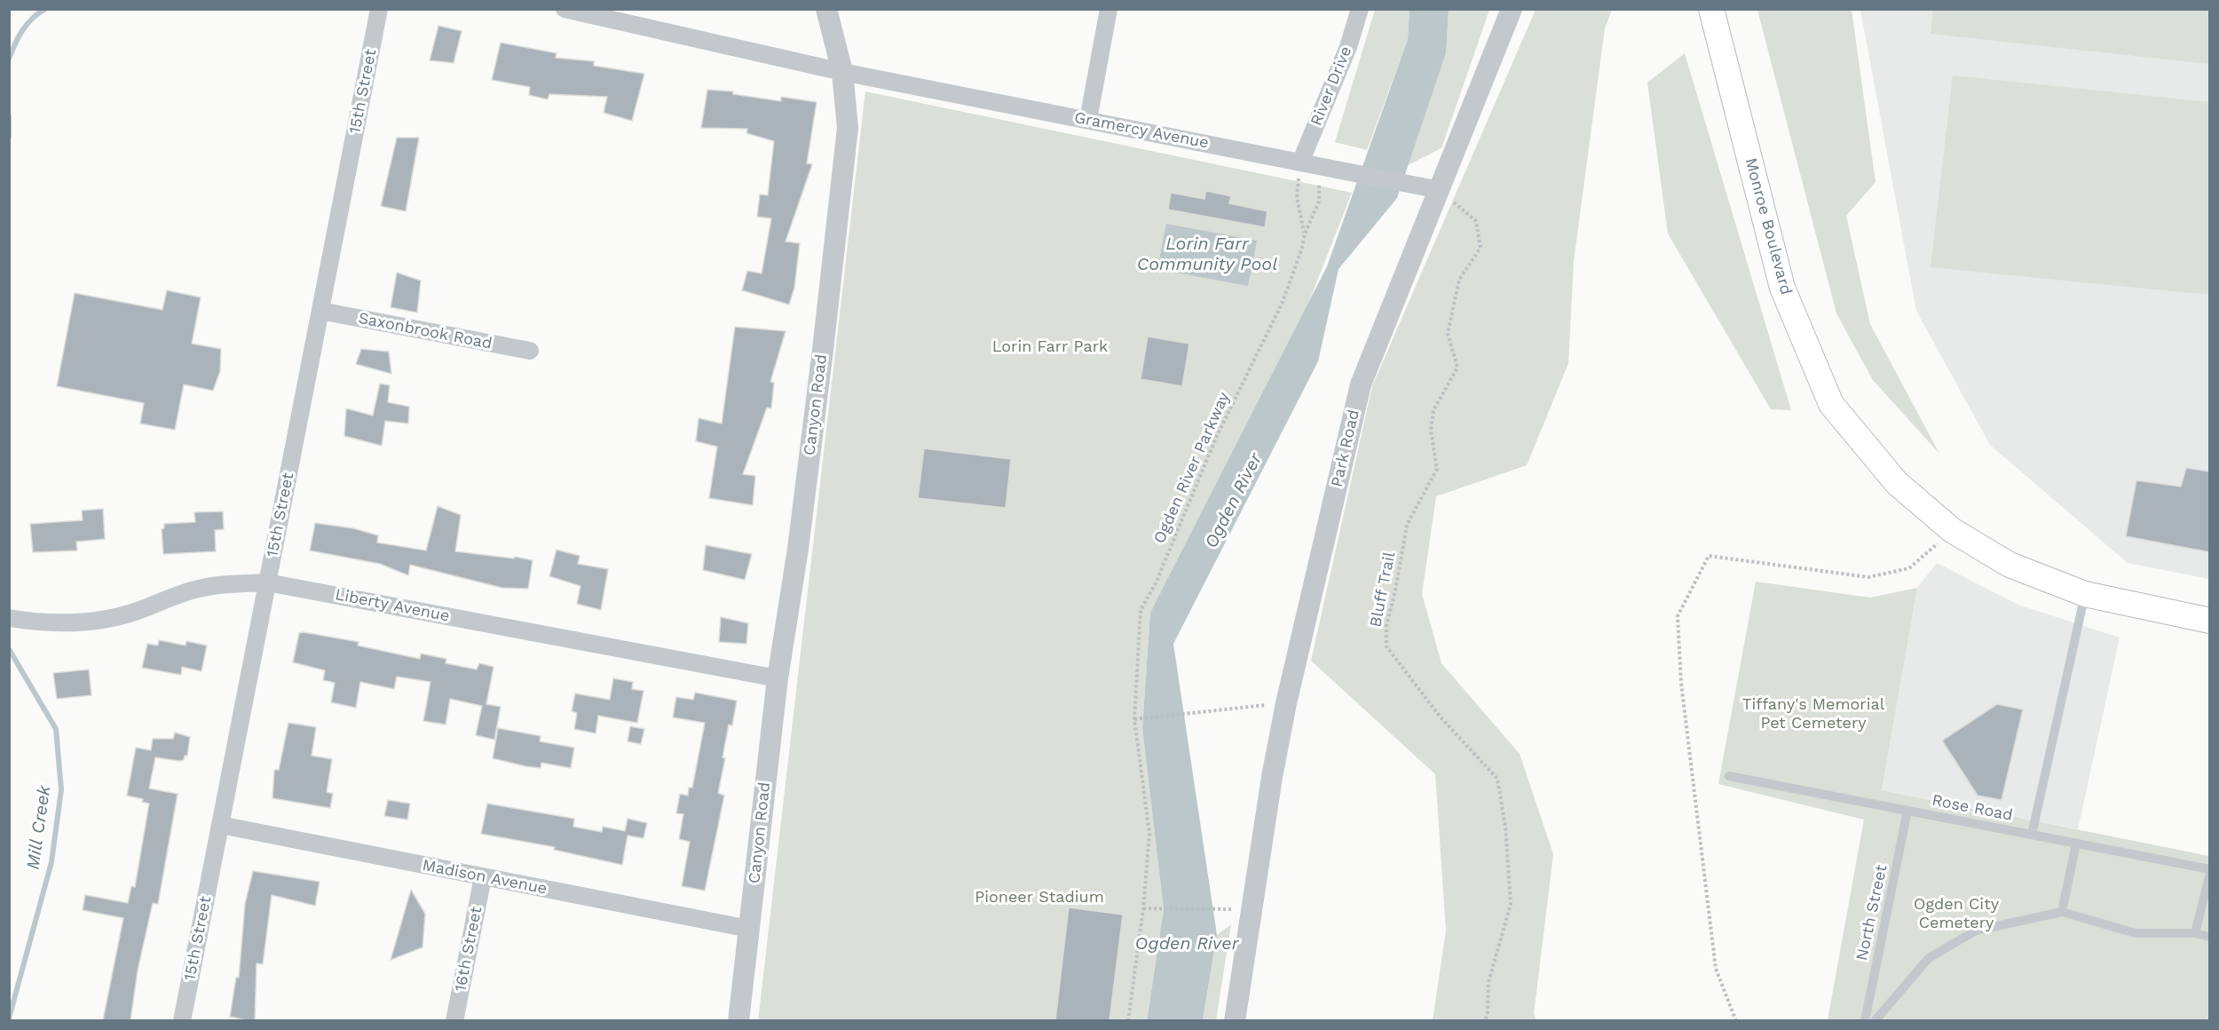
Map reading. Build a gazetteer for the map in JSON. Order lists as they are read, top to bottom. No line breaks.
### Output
{"streets":{"main road":["Monroe Boulevard"],"street":["River Drive","15th Street","Gramercy Avenue","Saxonbrook Road","Canyon Road","Park Road","Liberty Avenue","Madison Avenue","16th Street"],"lane":["Rose Road","North Street"],"path":["Ogden River Parkway","Bluff Trail"]},"crossings":[["River Drive","Gramercy Avenue"],["15th Street","Saxonbrook Road"],["15th Street","Liberty Avenue"],["15th Street","Madison Avenue"],["Gramercy Avenue","Canyon Road"],["Gramercy Avenue","Park Road"],["Gramercy Avenue","Bluff Trail"],["Canyon Road","Liberty Avenue"],["Canyon Road","Madison Avenue"],["Park Road","Bluff Trail"],["Rose Road","North Street"],["Madison Avenue","16th Street"]],"water":["Lorin Farr Community Pool","Ogden River","Mill Creek"],"parks":["Lorin Farr Park","Tiffany's Memorial Pet Cemetery","Pioneer Stadium","Ogden City Cemetery"]}
